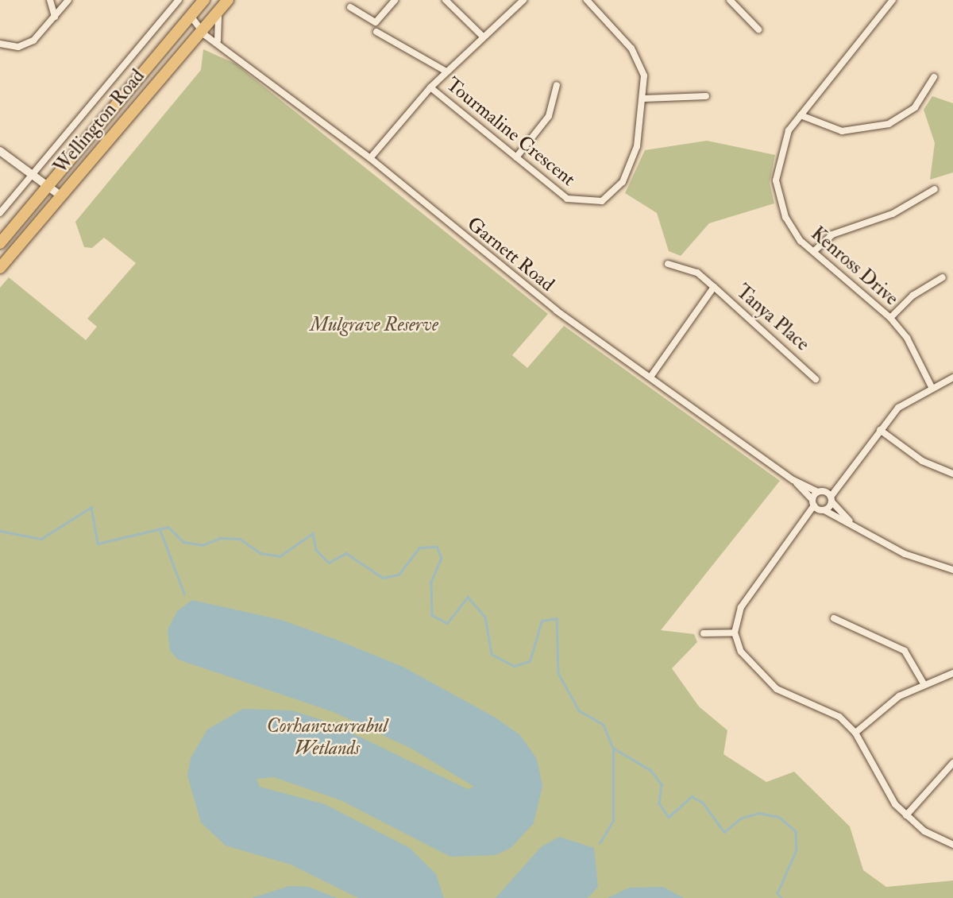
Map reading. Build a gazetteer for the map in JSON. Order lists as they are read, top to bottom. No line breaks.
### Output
{"streets":{"highway":["Wellington Road"],"street":["Tourmaline Crescent","Garnett Road","Kenross Drive","Tanya Place"]},"crossings":[["Wellington Road","Garnett Road"],["Garnett Road","Tanya Place"]],"parks":["Mulgrave Reserve","Corhanwarrabul Wetlands"]}
